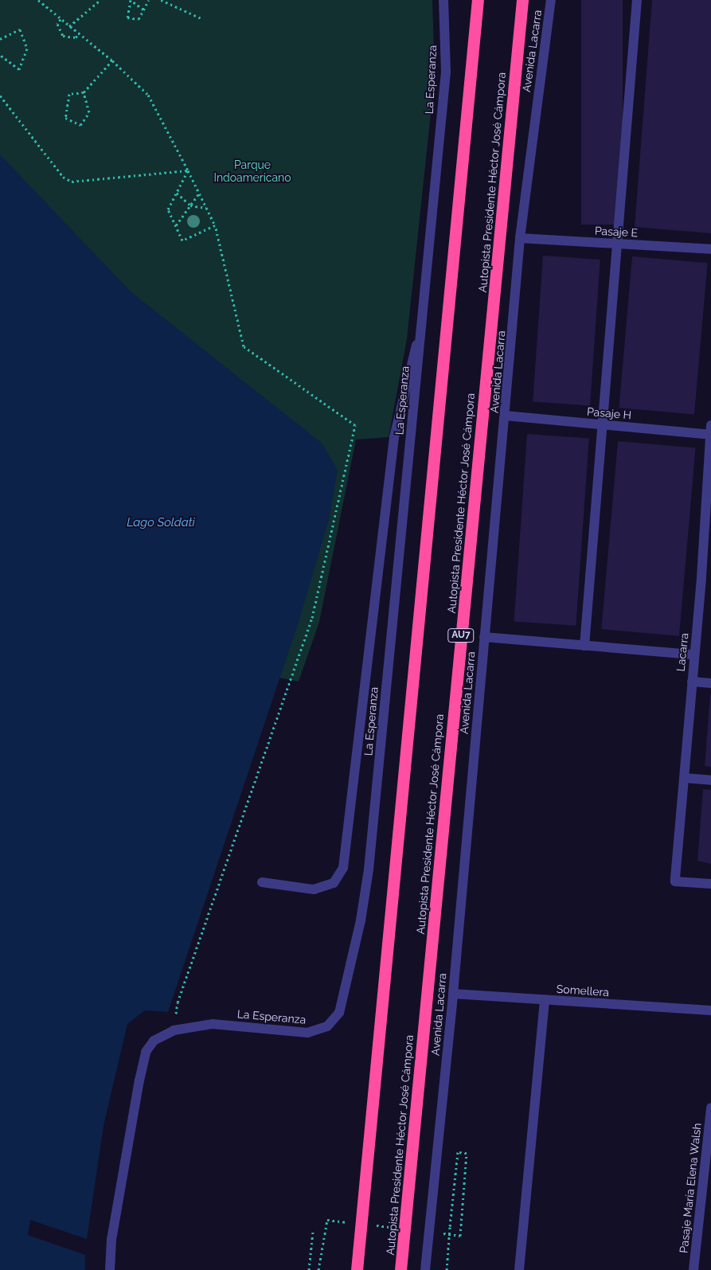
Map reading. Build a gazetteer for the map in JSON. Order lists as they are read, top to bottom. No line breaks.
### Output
{"streets":{"highway":["Autopista Presidente Héctor José Cámpora","AU7"],"street":["Avenida Lacarra","La Esperanza","Pasaje E","Pasaje H","Lacarra","Somellera","Pasaje María Elena Walsh"]},"crossings":[["Avenida Lacarra","Pasaje E"],["Avenida Lacarra","Pasaje H"],["Avenida Lacarra","Somellera"],["Pasaje H","Lacarra"]],"water":["Lago Soldati"],"parks":["Parque Indoamericano"]}
